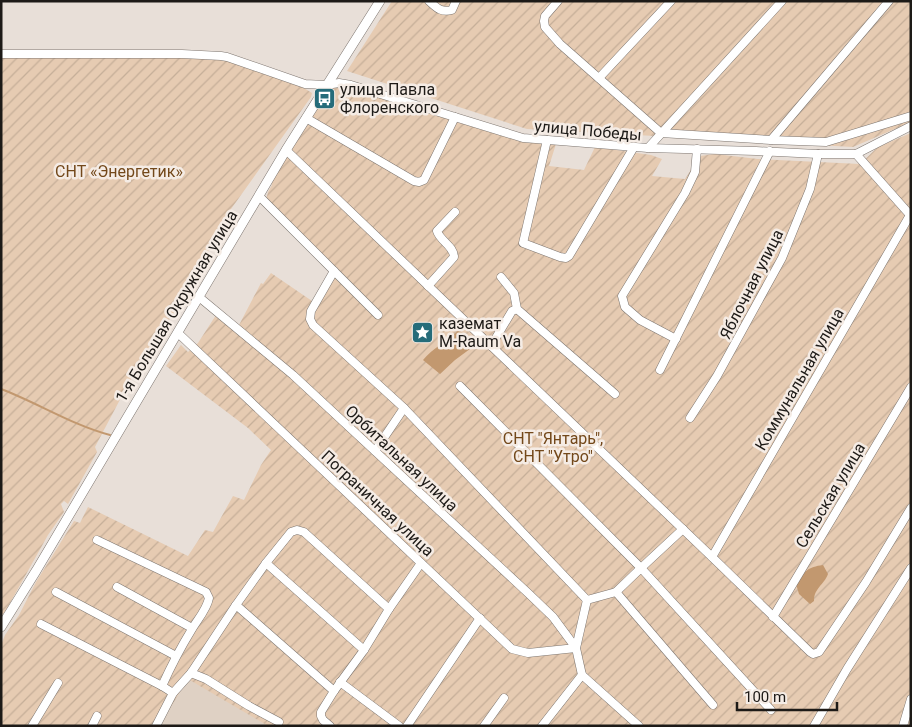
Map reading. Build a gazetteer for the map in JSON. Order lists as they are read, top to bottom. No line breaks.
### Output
{"streets":{"street":["улица Победы","Яблочная улица","1-я Большая Окружная улица","Коммунальная улица","Орбитальная улица","Сельская улица","Пограничная улица"]},"crossings":[["улица Победы","Яблочная улица"],["улица Победы","1-я Большая Окружная улица"],["1-я Большая Окружная улица","Орбитальная улица"],["1-я Большая Окружная улица","Пограничная улица"],["Орбитальная улица","Пограничная улица"]],"parks":["СНТ «Энергетик»","СНТ \"Янтарь\", СНТ \"Утро\""],"places":{"bus stop":["улица Павла Флоренского"],"place":["каземат M-Raum Va"]},"scale_bar":"100 m"}
